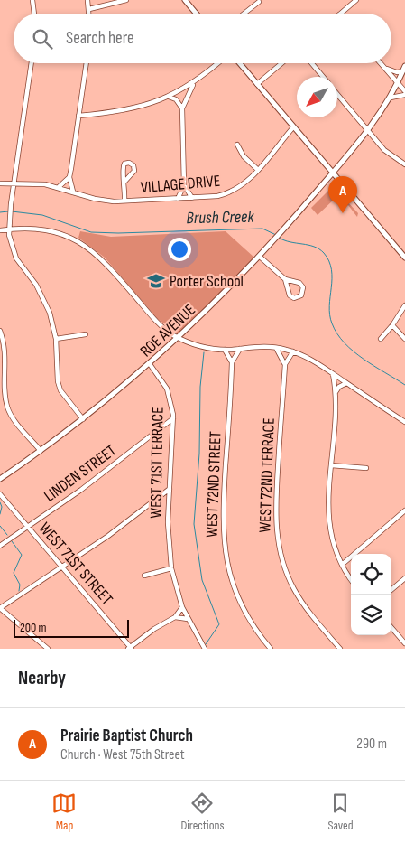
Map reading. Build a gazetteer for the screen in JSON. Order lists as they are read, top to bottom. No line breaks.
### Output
{"streets":{"main road":["ROE AVENUE"],"street":["VILLAGE DRIVE","WEST 71ST TERRACE","LINDEN STREET","WEST 72ND TERRACE","WEST 72ND STREET","WEST 71ST STREET"]},"crossings":[["ROE AVENUE","WEST 71ST TERRACE"],["WEST 71ST TERRACE","LINDEN STREET"],["LINDEN STREET","WEST 71ST STREET"]],"water":["Brush Creek"],"places":{"school or university":["Porter School"]},"scale_bar":"200 m","north":"bottom left","page":{"search":"Search here","pins":"A","scale":"200 m","heading":"Nearby","list":[{"mark":"A","name":"Prairie Baptist Church","note":"Church · West 75th Street","value":"290 m"}],"nav":["Map","Directions","Saved"]}}
